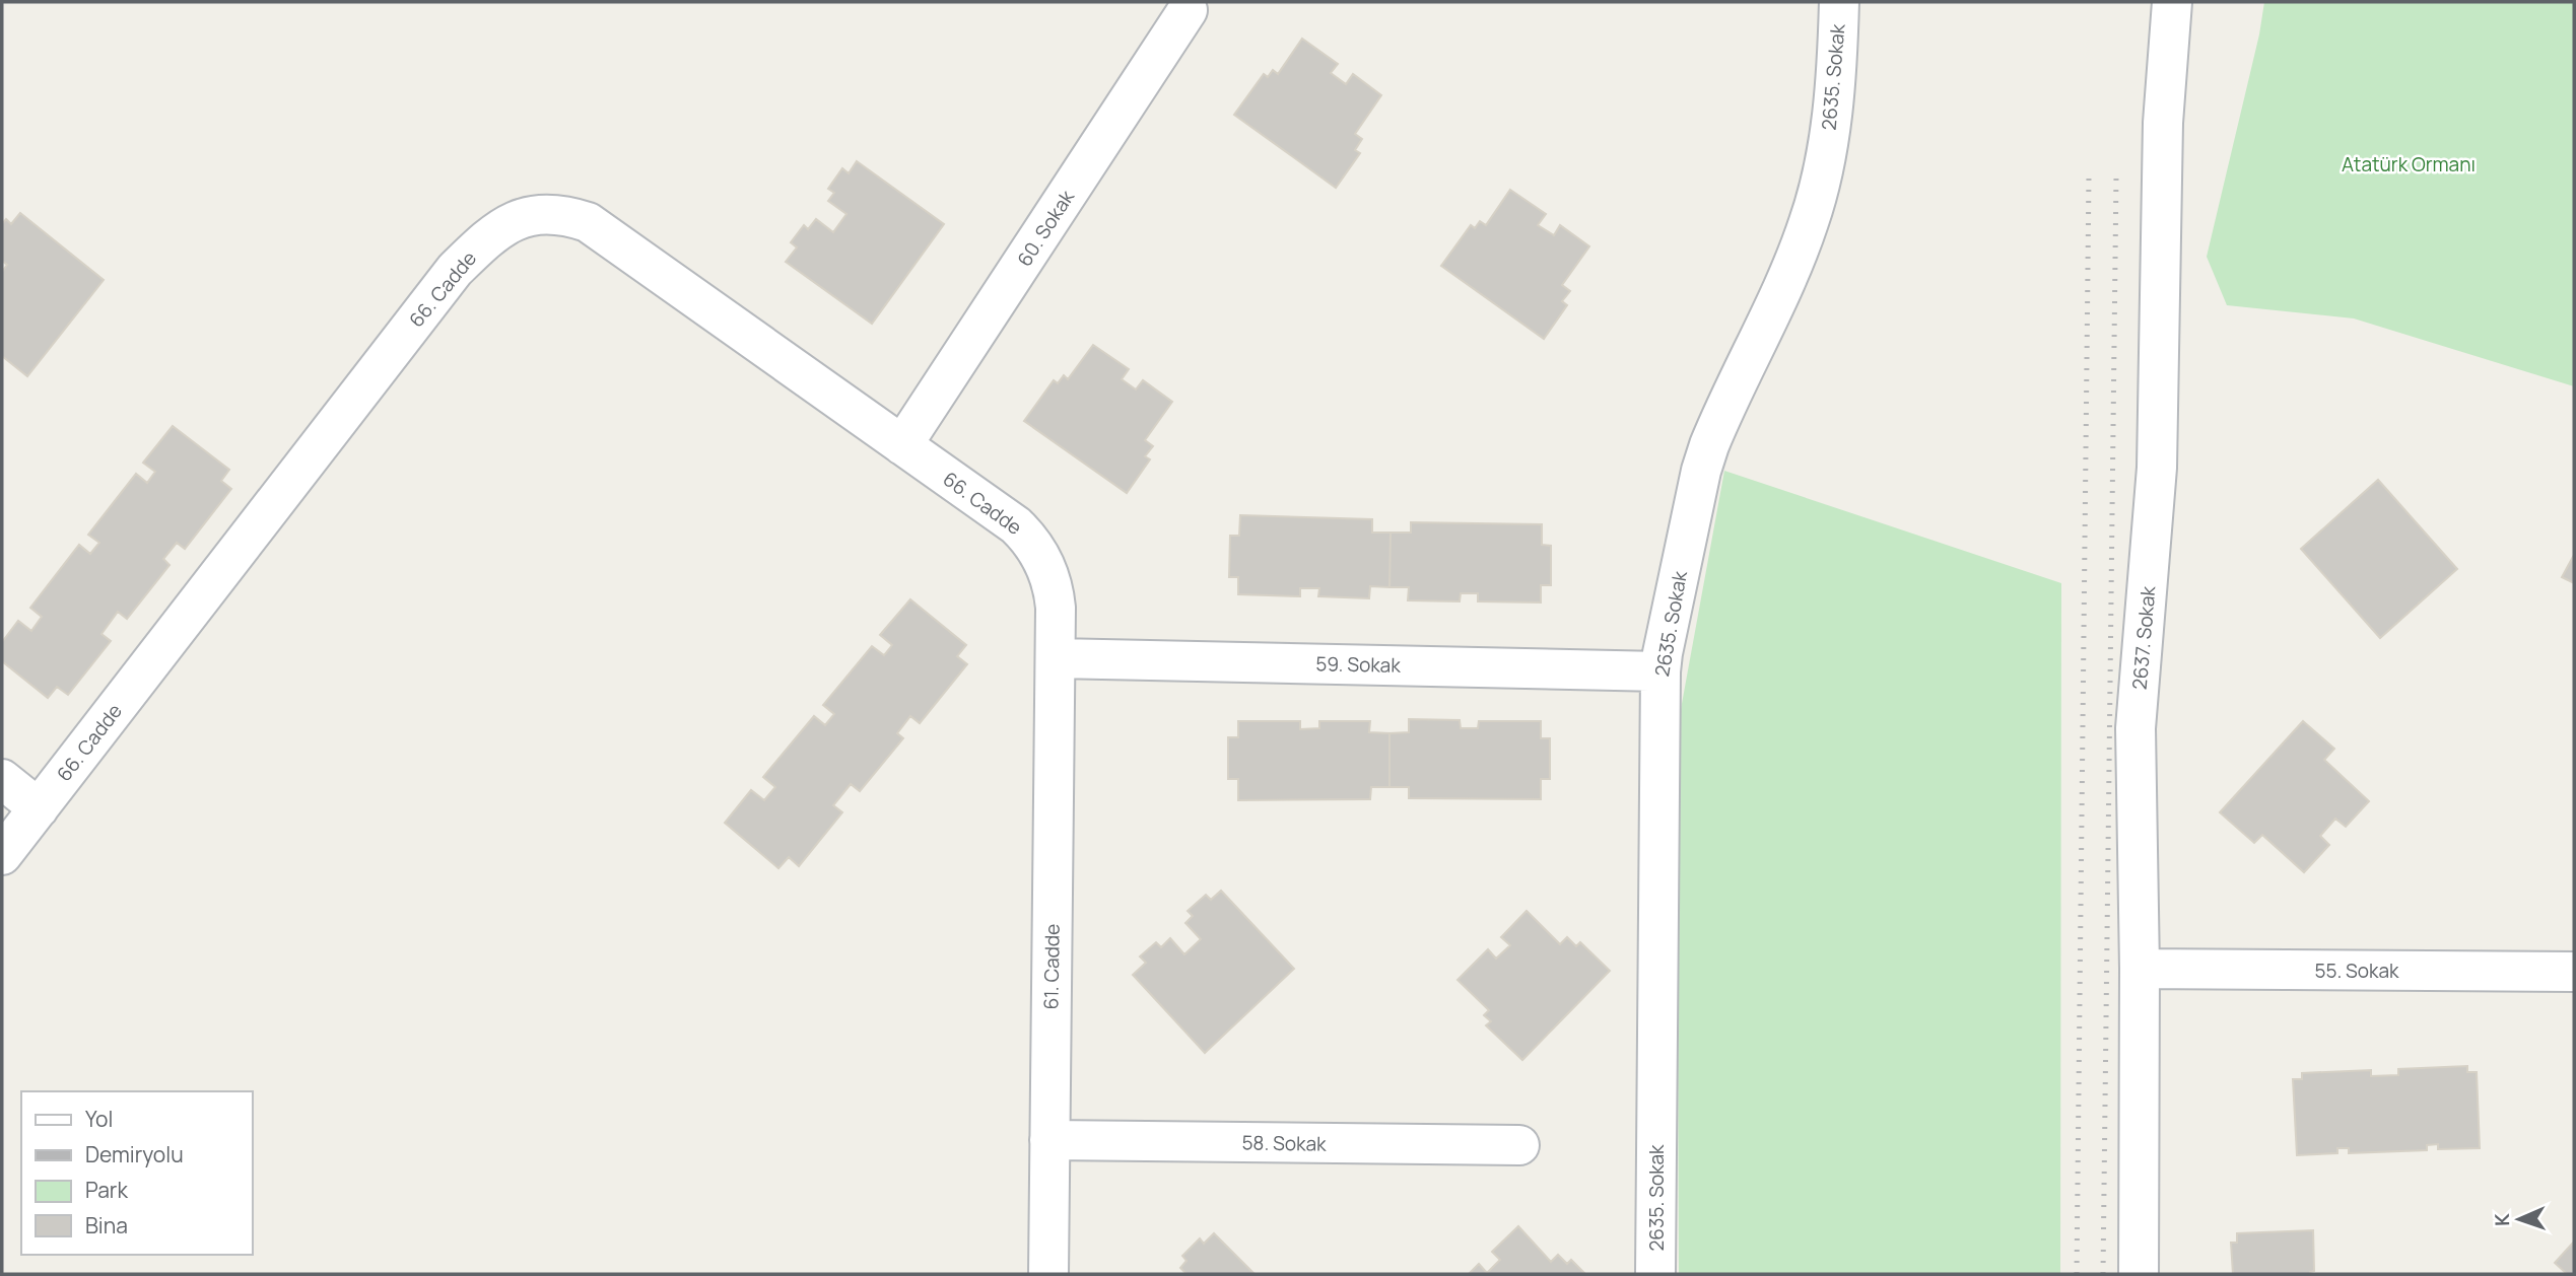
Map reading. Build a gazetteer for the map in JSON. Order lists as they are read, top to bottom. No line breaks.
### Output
{"streets":{"street":["2635. Sokak","60. Sokak","66. Cadde","2637. Sokak","59. Sokak","61. Cadde","55. Sokak","58. Sokak"]},"crossings":[["2635. Sokak","59. Sokak"],["60. Sokak","66. Cadde"],["66. Cadde","59. Sokak"],["66. Cadde","61. Cadde"],["2637. Sokak","55. Sokak"],["59. Sokak","61. Cadde"],["61. Cadde","58. Sokak"]],"parks":["Atatürk Ormanı"],"legend":["Yol","Demiryolu","Park","Bina"],"north":"left"}
